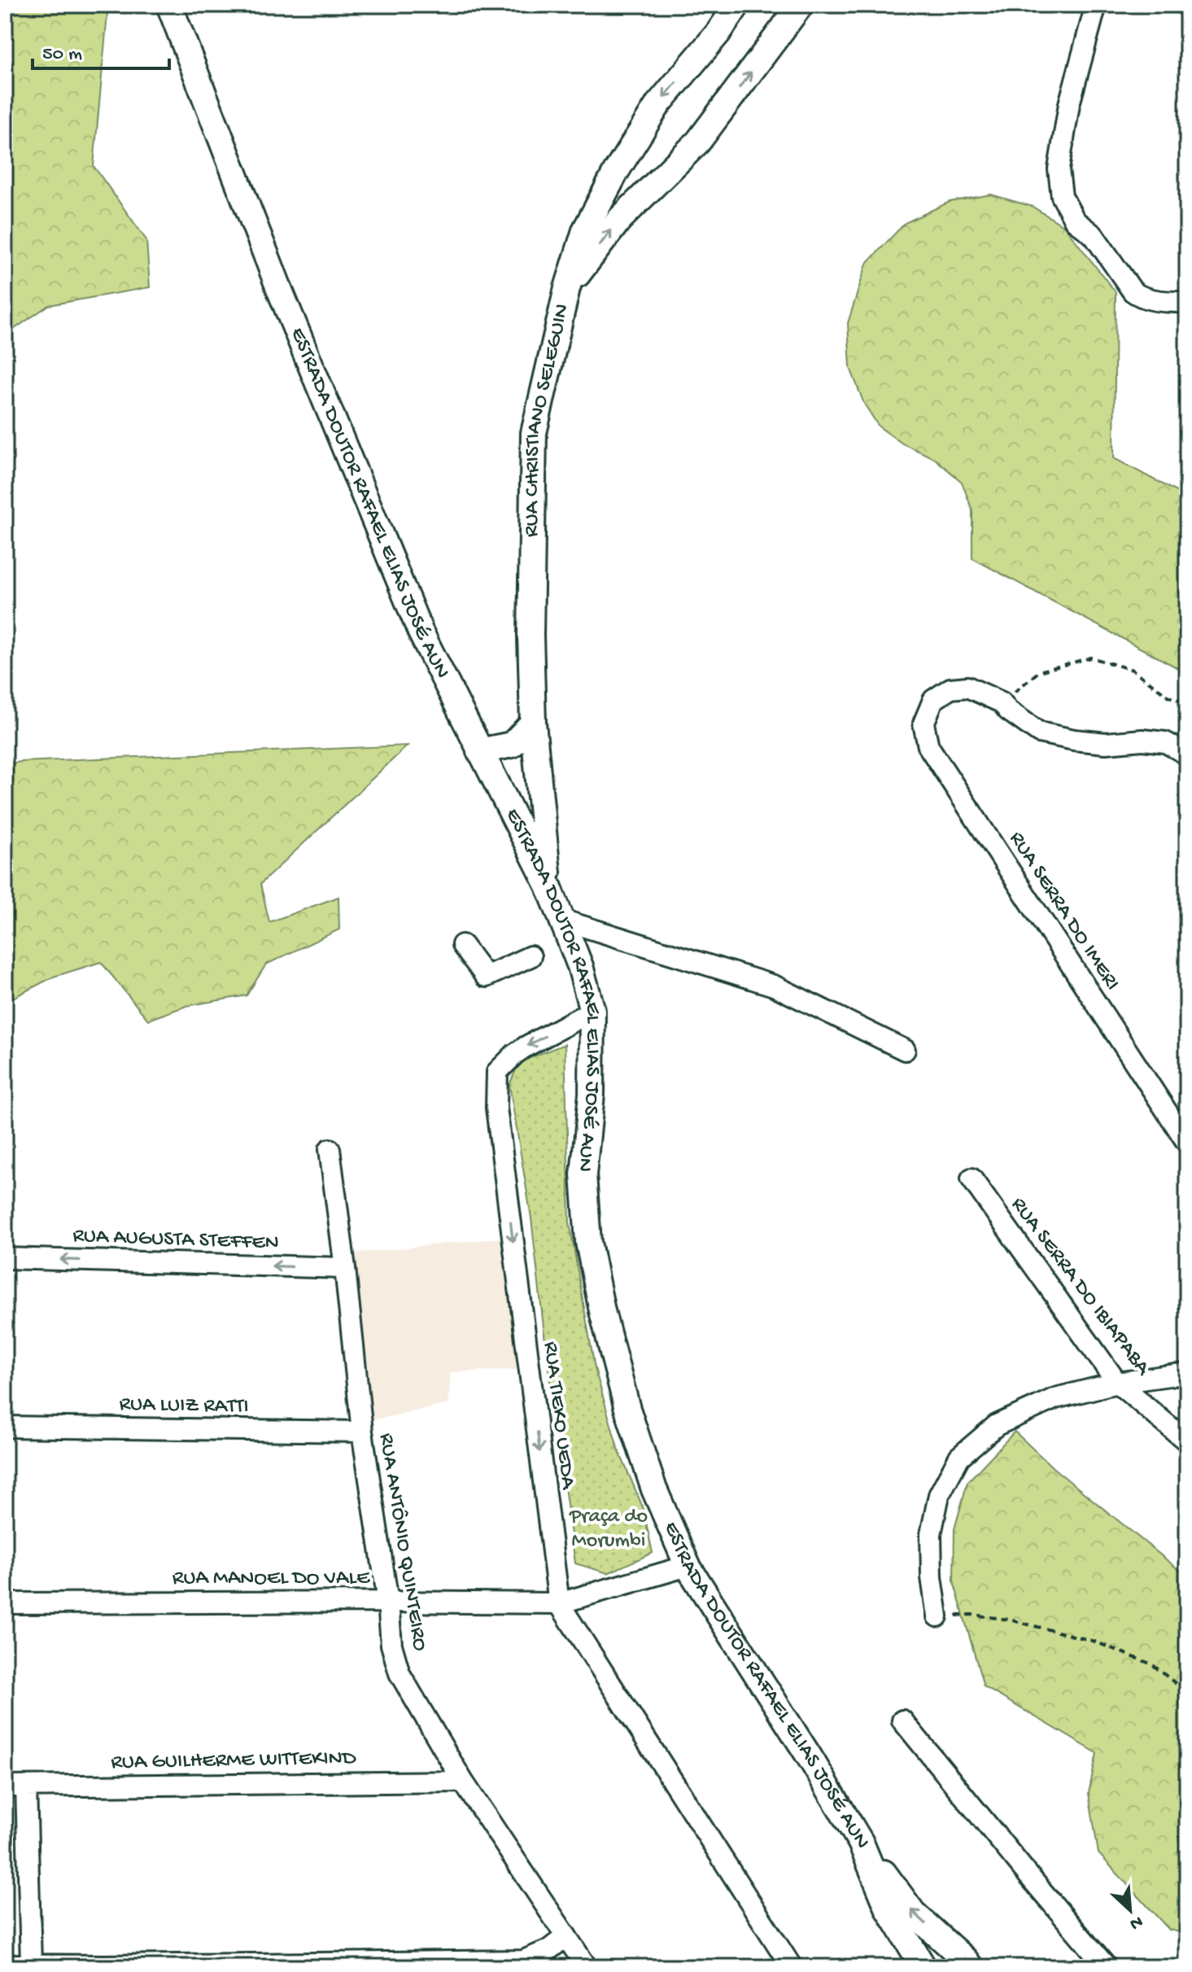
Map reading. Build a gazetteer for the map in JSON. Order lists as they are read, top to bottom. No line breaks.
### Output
{"streets":{"main road":["RUA CHRISTIANO SELEGUIN","ESTRADA DOUTOR RAFAEL ELIAS JOSÉ AUN"],"street":["RUA SERRA DO IMERI","RUA AUGUSTA STEFFEN","RUA SERRA DO IBIAPABA","RUA LUIZ RATTI","RUA TIEKO UEDA","RUA ANTÔNIO QUINTEIRO","RUA MANOEL DO VALE","RUA GUILHERME WITTEKIND"]},"crossings":[["RUA CHRISTIANO SELEGUIN","ESTRADA DOUTOR RAFAEL ELIAS JOSÉ AUN"],["ESTRADA DOUTOR RAFAEL ELIAS JOSÉ AUN","RUA TIEKO UEDA"],["ESTRADA DOUTOR RAFAEL ELIAS JOSÉ AUN","RUA MANOEL DO VALE"],["RUA AUGUSTA STEFFEN","RUA ANTÔNIO QUINTEIRO"],["RUA LUIZ RATTI","RUA ANTÔNIO QUINTEIRO"],["RUA TIEKO UEDA","RUA MANOEL DO VALE"],["RUA ANTÔNIO QUINTEIRO","RUA MANOEL DO VALE"],["RUA ANTÔNIO QUINTEIRO","RUA GUILHERME WITTEKIND"]],"one_way":["RUA AUGUSTA STEFFEN","RUA TIEKO UEDA"],"parks":["Praça do Morumbi"],"scale_bar":"50 m","north":"bottom right"}
